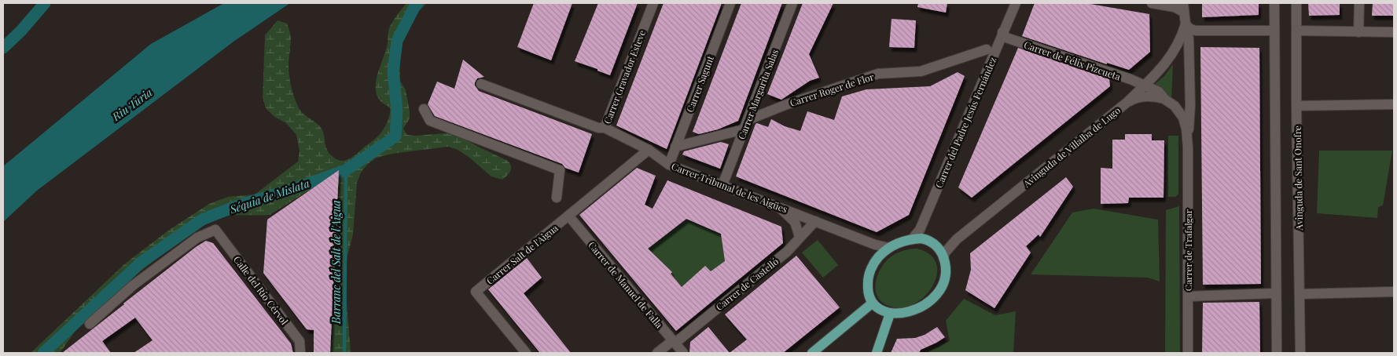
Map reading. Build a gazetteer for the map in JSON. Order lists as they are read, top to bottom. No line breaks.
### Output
{"streets":{"street":["Carrer de Félix Pizcueta","Carrer Gravador Esteve","Carrer Sagunt","Carrer Roger de Flor","Carrer Margarita Salas","Carrer del Padre Jesús Fernández","Avinguda de Villalba de Lugo","Avinguda de Sant Onofre","Carrer Tribunal de les Aigües","Carrer de Trafalgar","Carrer Salt de l'Aigua","Carrer de Castelló","Carrer de Manuel de Falla","Calle del Río Cérvol"]},"crossings":[["Carrer de Félix Pizcueta","Carrer del Padre Jesús Fernández"],["Carrer de Félix Pizcueta","Avinguda de Villalba de Lugo"],["Carrer de Félix Pizcueta","Carrer de Trafalgar"],["Carrer Gravador Esteve","Carrer Tribunal de les Aigües"],["Carrer Sagunt","Carrer Roger de Flor"],["Carrer Sagunt","Carrer Tribunal de les Aigües"],["Carrer Roger de Flor","Carrer Margarita Salas"],["Carrer Margarita Salas","Carrer Tribunal de les Aigües"],["Carrer del Padre Jesús Fernández","Avinguda de Villalba de Lugo"],["Carrer del Padre Jesús Fernández","Carrer Tribunal de les Aigües"],["Avinguda de Villalba de Lugo","Carrer Tribunal de les Aigües"],["Avinguda de Villalba de Lugo","Carrer de Trafalgar"],["Carrer Tribunal de les Aigües","Carrer de Castelló"],["Carrer Salt de l'Aigua","Carrer de Manuel de Falla"],["Carrer de Castelló","Carrer de Manuel de Falla"]],"water":["Riu Túria","Séquia de Mislata","Barranc del Salt de l'Aigua"]}
